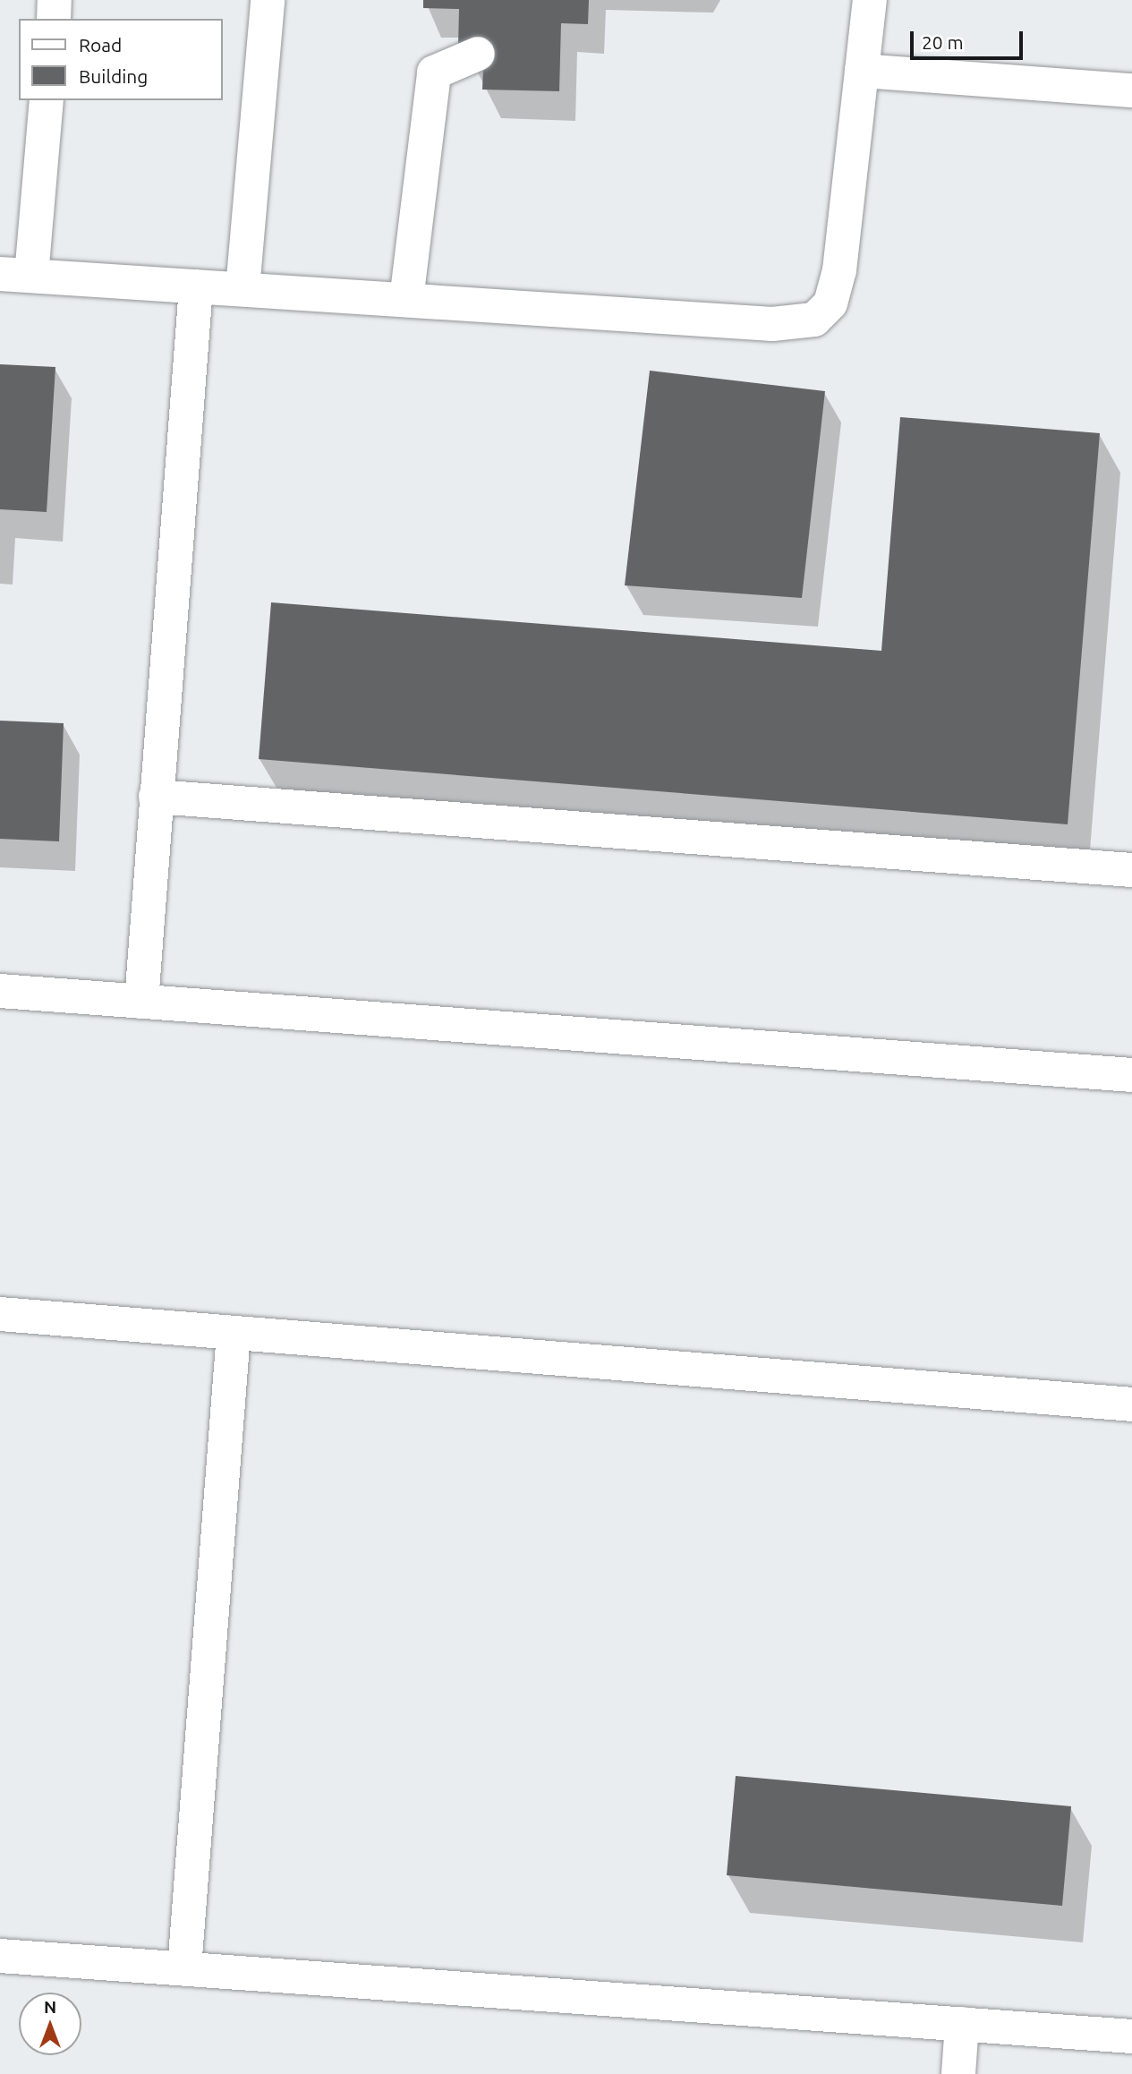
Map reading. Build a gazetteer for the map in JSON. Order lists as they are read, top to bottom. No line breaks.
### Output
{"legend":["Road","Building"],"scale_bar":"20 m","north":"top"}
